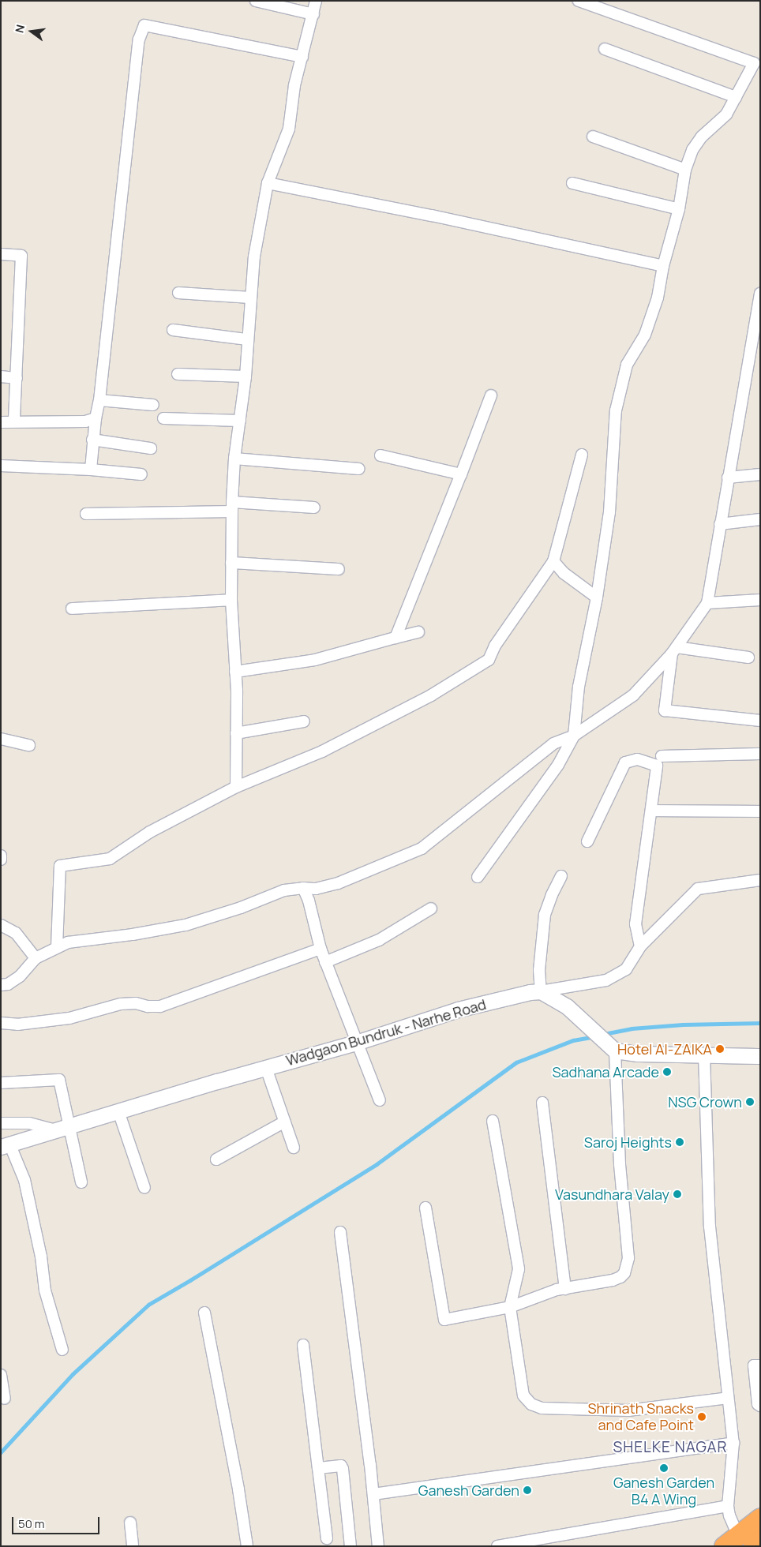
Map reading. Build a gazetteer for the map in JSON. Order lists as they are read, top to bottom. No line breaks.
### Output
{"streets":{"street":["Wadgaon Bundruk - Narhe Road"]},"districts":["SHELKE NAGAR"],"places":["Hotel Al-ZAIKA","Sadhana Arcade","NSG Crown","Saroj Heights","Vasundhara Valay","Shrinath Snacks and Cafe Point","Ganesh Garden B4 A Wing","Ganesh Garden"],"scale_bar":"50 m","north":"left"}
